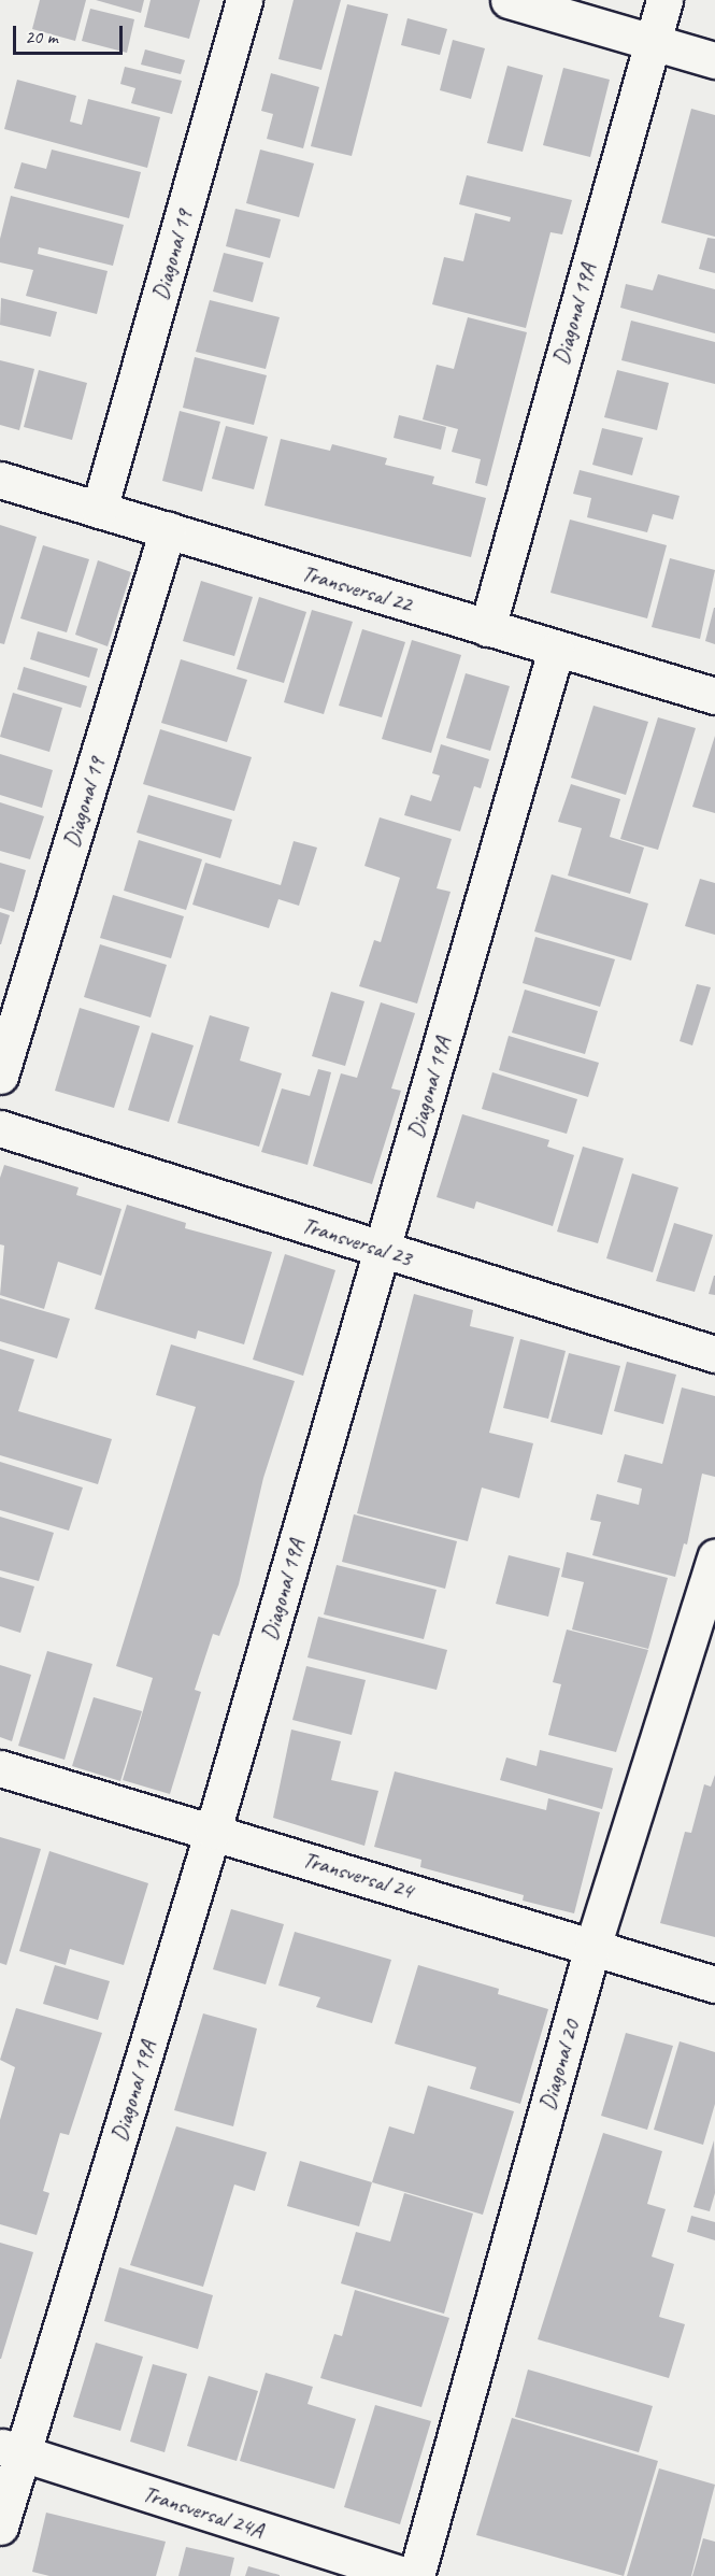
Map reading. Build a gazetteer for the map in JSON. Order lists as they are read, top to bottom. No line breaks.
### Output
{"streets":{"street":["Diagonal 19","Diagonal 19A","Transversal 22","Transversal 23","Transversal 24","Diagonal 20","Transversal 24A"]},"crossings":[["Diagonal 19","Transversal 22"],["Diagonal 19A","Transversal 22"],["Diagonal 19A","Transversal 23"],["Diagonal 19A","Transversal 24"],["Diagonal 19A","Transversal 24A"],["Transversal 24","Diagonal 20"]],"scale_bar":"20 m"}
